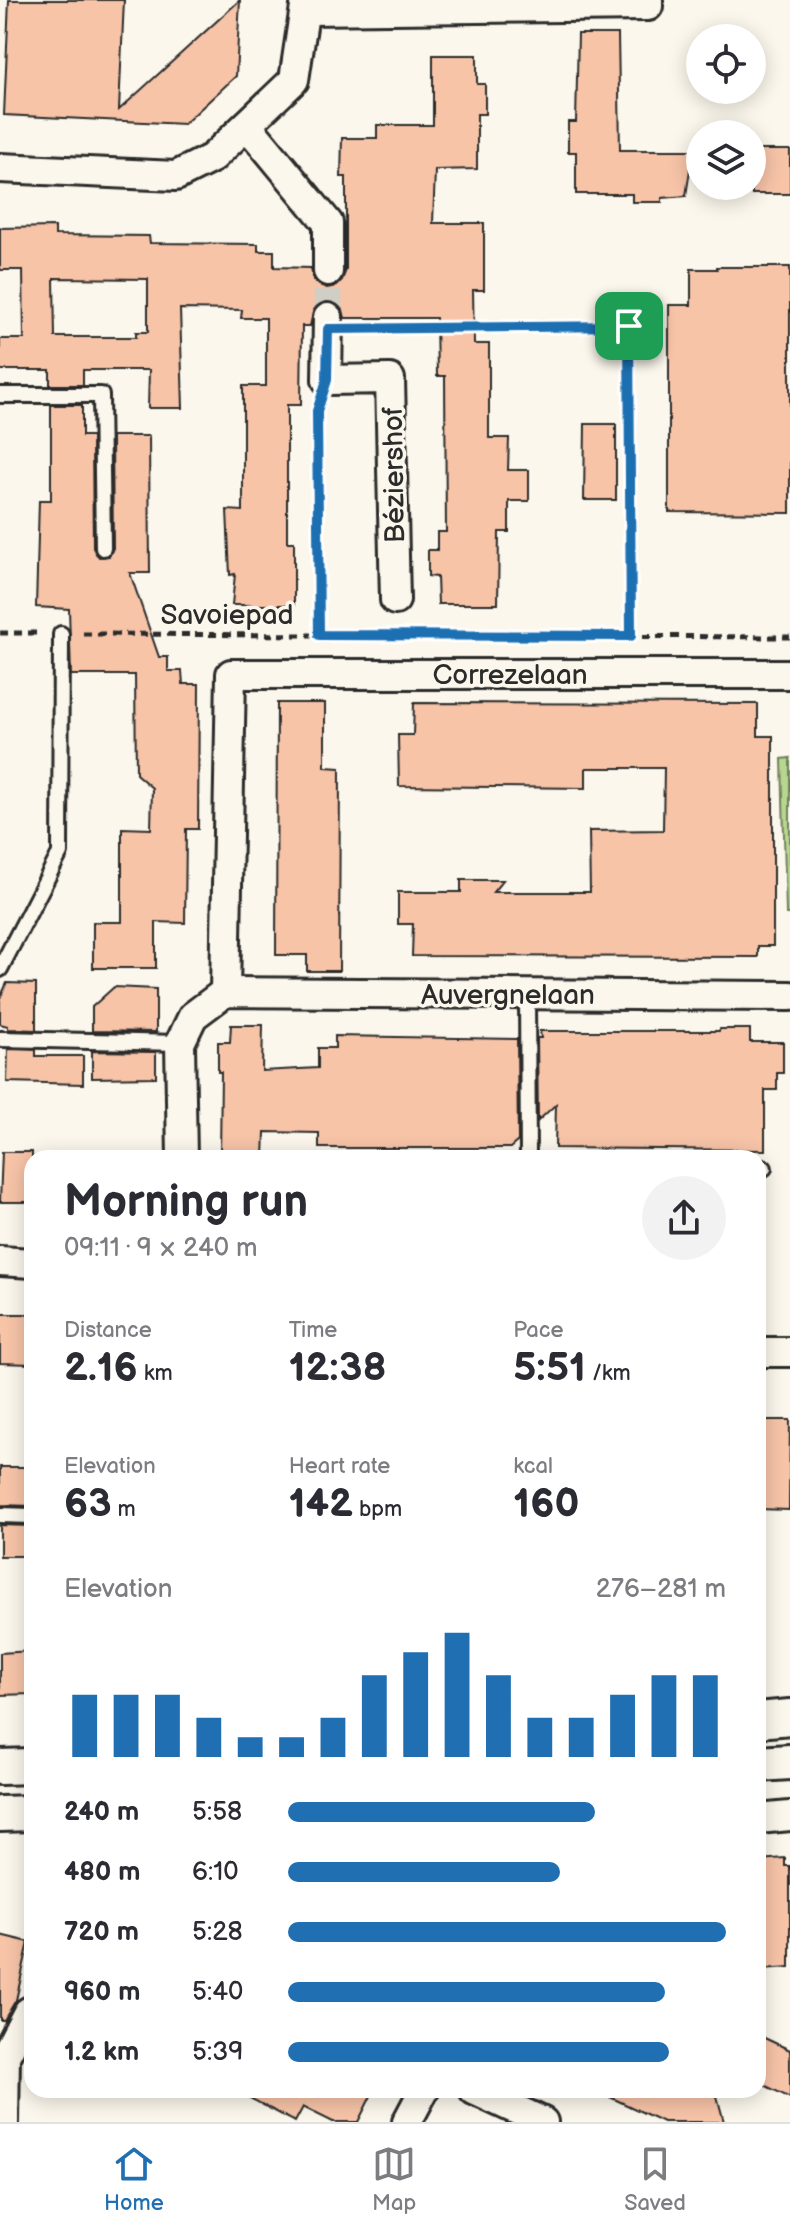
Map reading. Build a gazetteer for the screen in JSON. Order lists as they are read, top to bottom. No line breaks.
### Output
{"streets":{"street":["Béziershof","Correzelaan","Auvergnelaan"],"path":["Savoiepad"]},"crossings":[["Correzelaan","Auvergnelaan"]],"page":{"heading":["Morning run","09:11 · 9 × 240 m"],"stats":[["Distance","2.16 km"],["Time","12:38"],["Pace","5:51 /km"],["Elevation","63 m"],["Heart rate","142 bpm"],["kcal","160"]],"chart":["Elevation","276–281 m"],"list":[{"name":"240 m","note":"5:58"},{"name":"480 m","note":"6:10"},{"name":"720 m","note":"5:28"},{"name":"960 m","note":"5:40"},{"name":"1.2 km","note":"5:39"}],"tabs":["Home","Map","Saved"]}}
